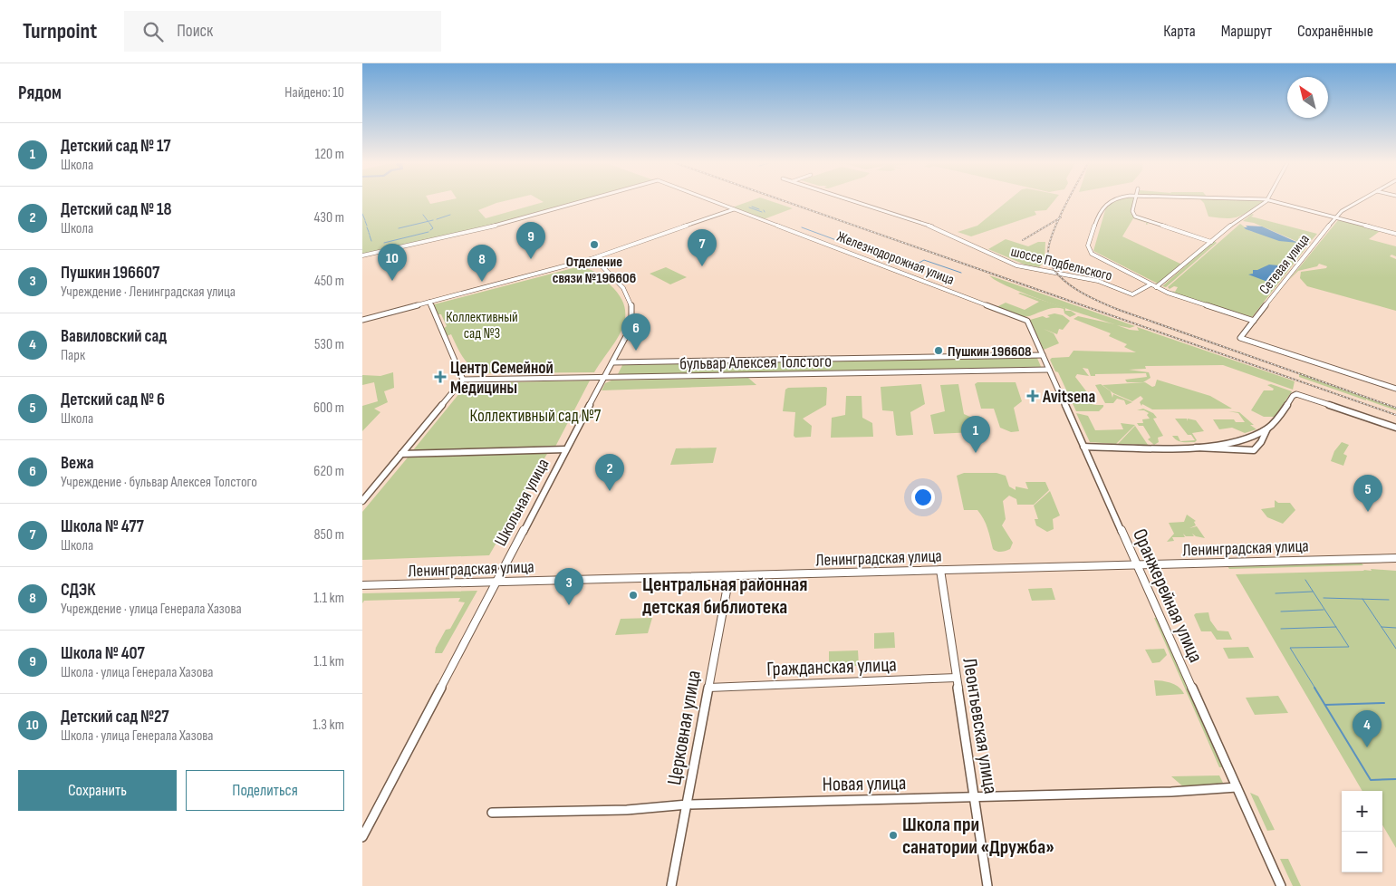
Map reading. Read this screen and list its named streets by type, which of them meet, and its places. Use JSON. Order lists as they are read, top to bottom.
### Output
{
  "streets": {
    "street": [
      "Железнодорожная улица",
      "шоссе Подбельского",
      "Сетевая улица",
      "бульвар Алексея Толстого",
      "Школьная улица",
      "Ленинградская улица",
      "Оранжерейная улица",
      "Гражданская улица",
      "Леонтьевская улица",
      "Церковная улица",
      "Новая улица"
    ]
  },
  "crossings": [
    ["Железнодорожная улица", "Оранжерейная улица"],
    ["бульвар Алексея Толстого", "Школьная улица"],
    ["бульвар Алексея Толстого", "Оранжерейная улица"],
    ["Школьная улица", "Ленинградская улица"],
    ["Ленинградская улица", "Оранжерейная улица"],
    ["Ленинградская улица", "Леонтьевская улица"],
    ["Ленинградская улица", "Церковная улица"],
    ["Оранжерейная улица", "Новая улица"],
    ["Гражданская улица", "Леонтьевская улица"],
    ["Гражданская улица", "Церковная улица"],
    ["Леонтьевская улица", "Новая улица"],
    ["Церковная улица", "Новая улица"]
  ],
  "parks": ["Коллективный сад №3", "Коллективный сад №7"],
  "places": {
    "other": [
      "Отделение связи №196606",
      "Пушкин 196608",
      "Центральная районная детская библиотека",
      "Школа при санатории «Дружба»"
    ],
    "health": ["Центр Семейной Медицины", "Avitsena"]
  },
  "north": "top left",
  "page": {
    "header": "Turnpoint",
    "search": "Поиск",
    "nav": ["Карта", "Маршрут", "Сохранённые"],
    "heading": ["Рядом", "Найдено: 10"],
    "list": [
      {
        "mark": "1",
        "name": "Детский сад № 17",
        "note": "Школа",
        "value": "120 m"
      },
      {
        "mark": "2",
        "name": "Детский сад № 18",
        "note": "Школа",
        "value": "430 m"
      },
      {
        "mark": "3",
        "name": "Пушкин 196607",
        "note": "Учреждение · Ленинградская улица",
        "value": "450 m"
      },
      {
        "mark": "4",
        "name": "Вавиловский сад",
        "note": "Парк",
        "value": "530 m"
      },
      {
        "mark": "5",
        "name": "Детский сад № 6",
        "note": "Школа",
        "value": "600 m"
      },
      {
        "mark": "6",
        "name": "Вежа",
        "note": "Учреждение · бульвар Алексея Толстого",
        "value": "620 m"
      },
      {
        "mark": "7",
        "name": "Школа № 477",
        "note": "Школа",
        "value": "850 m"
      },
      {
        "mark": "8",
        "name": "СДЭК",
        "note": "Учреждение · улица Генерала Хазова",
        "value": "1.1 km"
      },
      {
        "mark": "9",
        "name": "Школа № 407",
        "note": "Школа · улица Генерала Хазова",
        "value": "1.1 km"
      },
      {
        "mark": "10",
        "name": "Детский сад №27",
        "note": "Школа · улица Генерала Хазова",
        "value": "1.3 km"
      }
    ],
    "pins": [
      "9",
      "7",
      "10",
      "8",
      "6",
      "1",
      "2",
      "5",
      "3",
      "4"
    ],
    "buttons": ["Сохранить", "Поделиться"],
    "map_buttons": ["+", "−"]
  }
}
